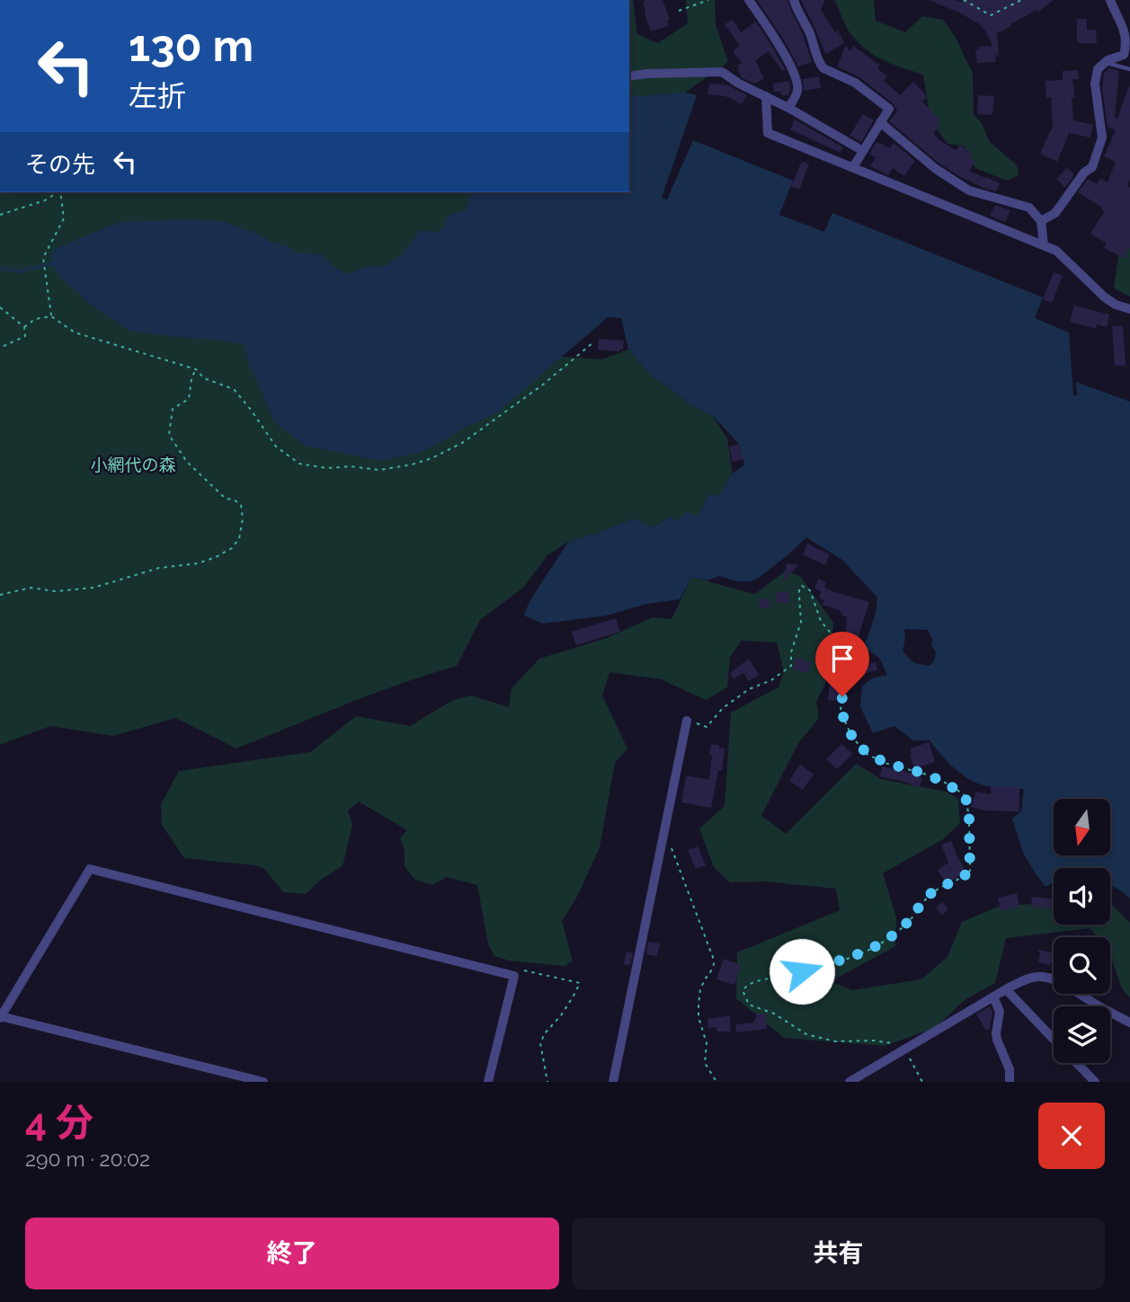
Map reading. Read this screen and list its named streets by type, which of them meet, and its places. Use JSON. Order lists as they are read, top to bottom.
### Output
{
  "parks": ["小網代の森"],
  "north": "bottom",
  "page": {
    "turn": ["130 m", "左折"],
    "then": "その先",
    "heading": ["4 分", "290 m · 20:02"],
    "buttons": ["終了", "共有"]
  }
}
